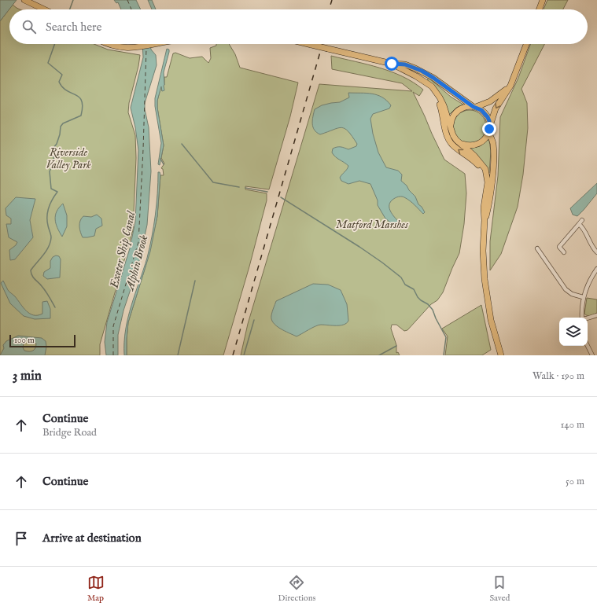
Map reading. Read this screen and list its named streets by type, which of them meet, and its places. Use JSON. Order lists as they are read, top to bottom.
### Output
{
  "water": ["Exeter Ship Canal", "Alphin Brook"],
  "parks": ["Riverside Valley Park", "Matford Marshes"],
  "scale_bar": "100 m",
  "page": {
    "search": "Search here",
    "scale": "100 m",
    "heading": ["3 min", "Walk · 190 m"],
    "list": [
      ["Continue", "Bridge Road", "140 m"],
      ["Continue", "50 m"],
      "Arrive at destination"
    ],
    "nav": ["Map", "Directions", "Saved"]
  }
}
